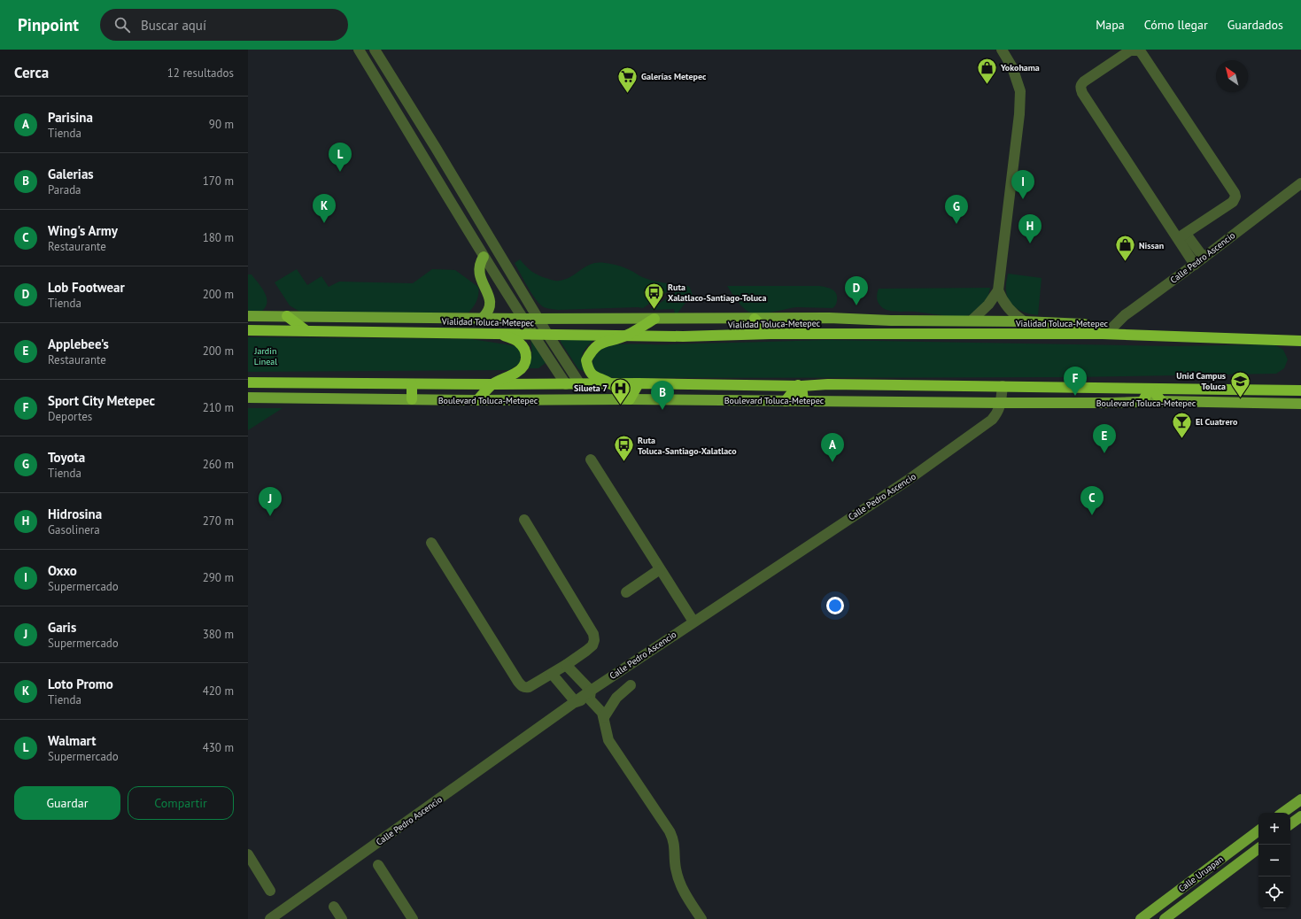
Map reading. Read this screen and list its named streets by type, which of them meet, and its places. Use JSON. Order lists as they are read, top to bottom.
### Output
{
  "streets": {
    "highway": ["Vialidad Toluca-Metepec"],
    "main road": ["Boulevard Toluca-Metepec", "Calle Uruapan"],
    "street": ["Calle Pedro Ascencio"]
  },
  "crossings": [
    ["Calle Pedro Ascencio", "Vialidad Toluca-Metepec"],
    ["Calle Pedro Ascencio", "Boulevard Toluca-Metepec"]
  ],
  "parks": ["Jardin Lineal"],
  "places": {
    "shop": ["Yokohama", "Nissan"],
    "supermarket": ["Galerías Metepec"],
    "bus stop": ["Ruta Xalatlaco-Santiago-Toluca", "Ruta Toluca-Santiago-Xalatlaco"],
    "school or university": ["Unid Campus Toluca"],
    "hospital": ["Silueta 7"],
    "bar": ["El Cuatrero"]
  },
  "north": "top left",
  "page": {
    "header": "Pinpoint",
    "search": "Buscar aquí",
    "nav": ["Mapa", "Cómo llegar", "Guardados"],
    "heading": ["Cerca", "12 resultados"],
    "list": [
      {
        "mark": "A",
        "name": "Parisina",
        "note": "Tienda",
        "value": "90 m"
      },
      {
        "mark": "B",
        "name": "Galerias",
        "note": "Parada",
        "value": "170 m"
      },
      {
        "mark": "C",
        "name": "Wing's Army",
        "note": "Restaurante",
        "value": "180 m"
      },
      {
        "mark": "D",
        "name": "Lob Footwear",
        "note": "Tienda",
        "value": "200 m"
      },
      {
        "mark": "E",
        "name": "Applebee's",
        "note": "Restaurante",
        "value": "200 m"
      },
      {
        "mark": "F",
        "name": "Sport City Metepec",
        "note": "Deportes",
        "value": "210 m"
      },
      {
        "mark": "G",
        "name": "Toyota",
        "note": "Tienda",
        "value": "260 m"
      },
      {
        "mark": "H",
        "name": "Hidrosina",
        "note": "Gasolinera",
        "value": "270 m"
      },
      {
        "mark": "I",
        "name": "Oxxo",
        "note": "Supermercado",
        "value": "290 m"
      },
      {
        "mark": "J",
        "name": "Garis",
        "note": "Supermercado",
        "value": "380 m"
      },
      {
        "mark": "K",
        "name": "Loto Promo",
        "note": "Tienda",
        "value": "420 m"
      },
      {
        "mark": "L",
        "name": "Walmart",
        "note": "Supermercado",
        "value": "430 m"
      }
    ],
    "pins": [
      "L",
      "I",
      "K",
      "G",
      "H",
      "D",
      "F",
      "B",
      "E",
      "A",
      "C",
      "J"
    ],
    "buttons": ["Guardar", "Compartir"],
    "map_buttons": ["+", "−"]
  }
}
